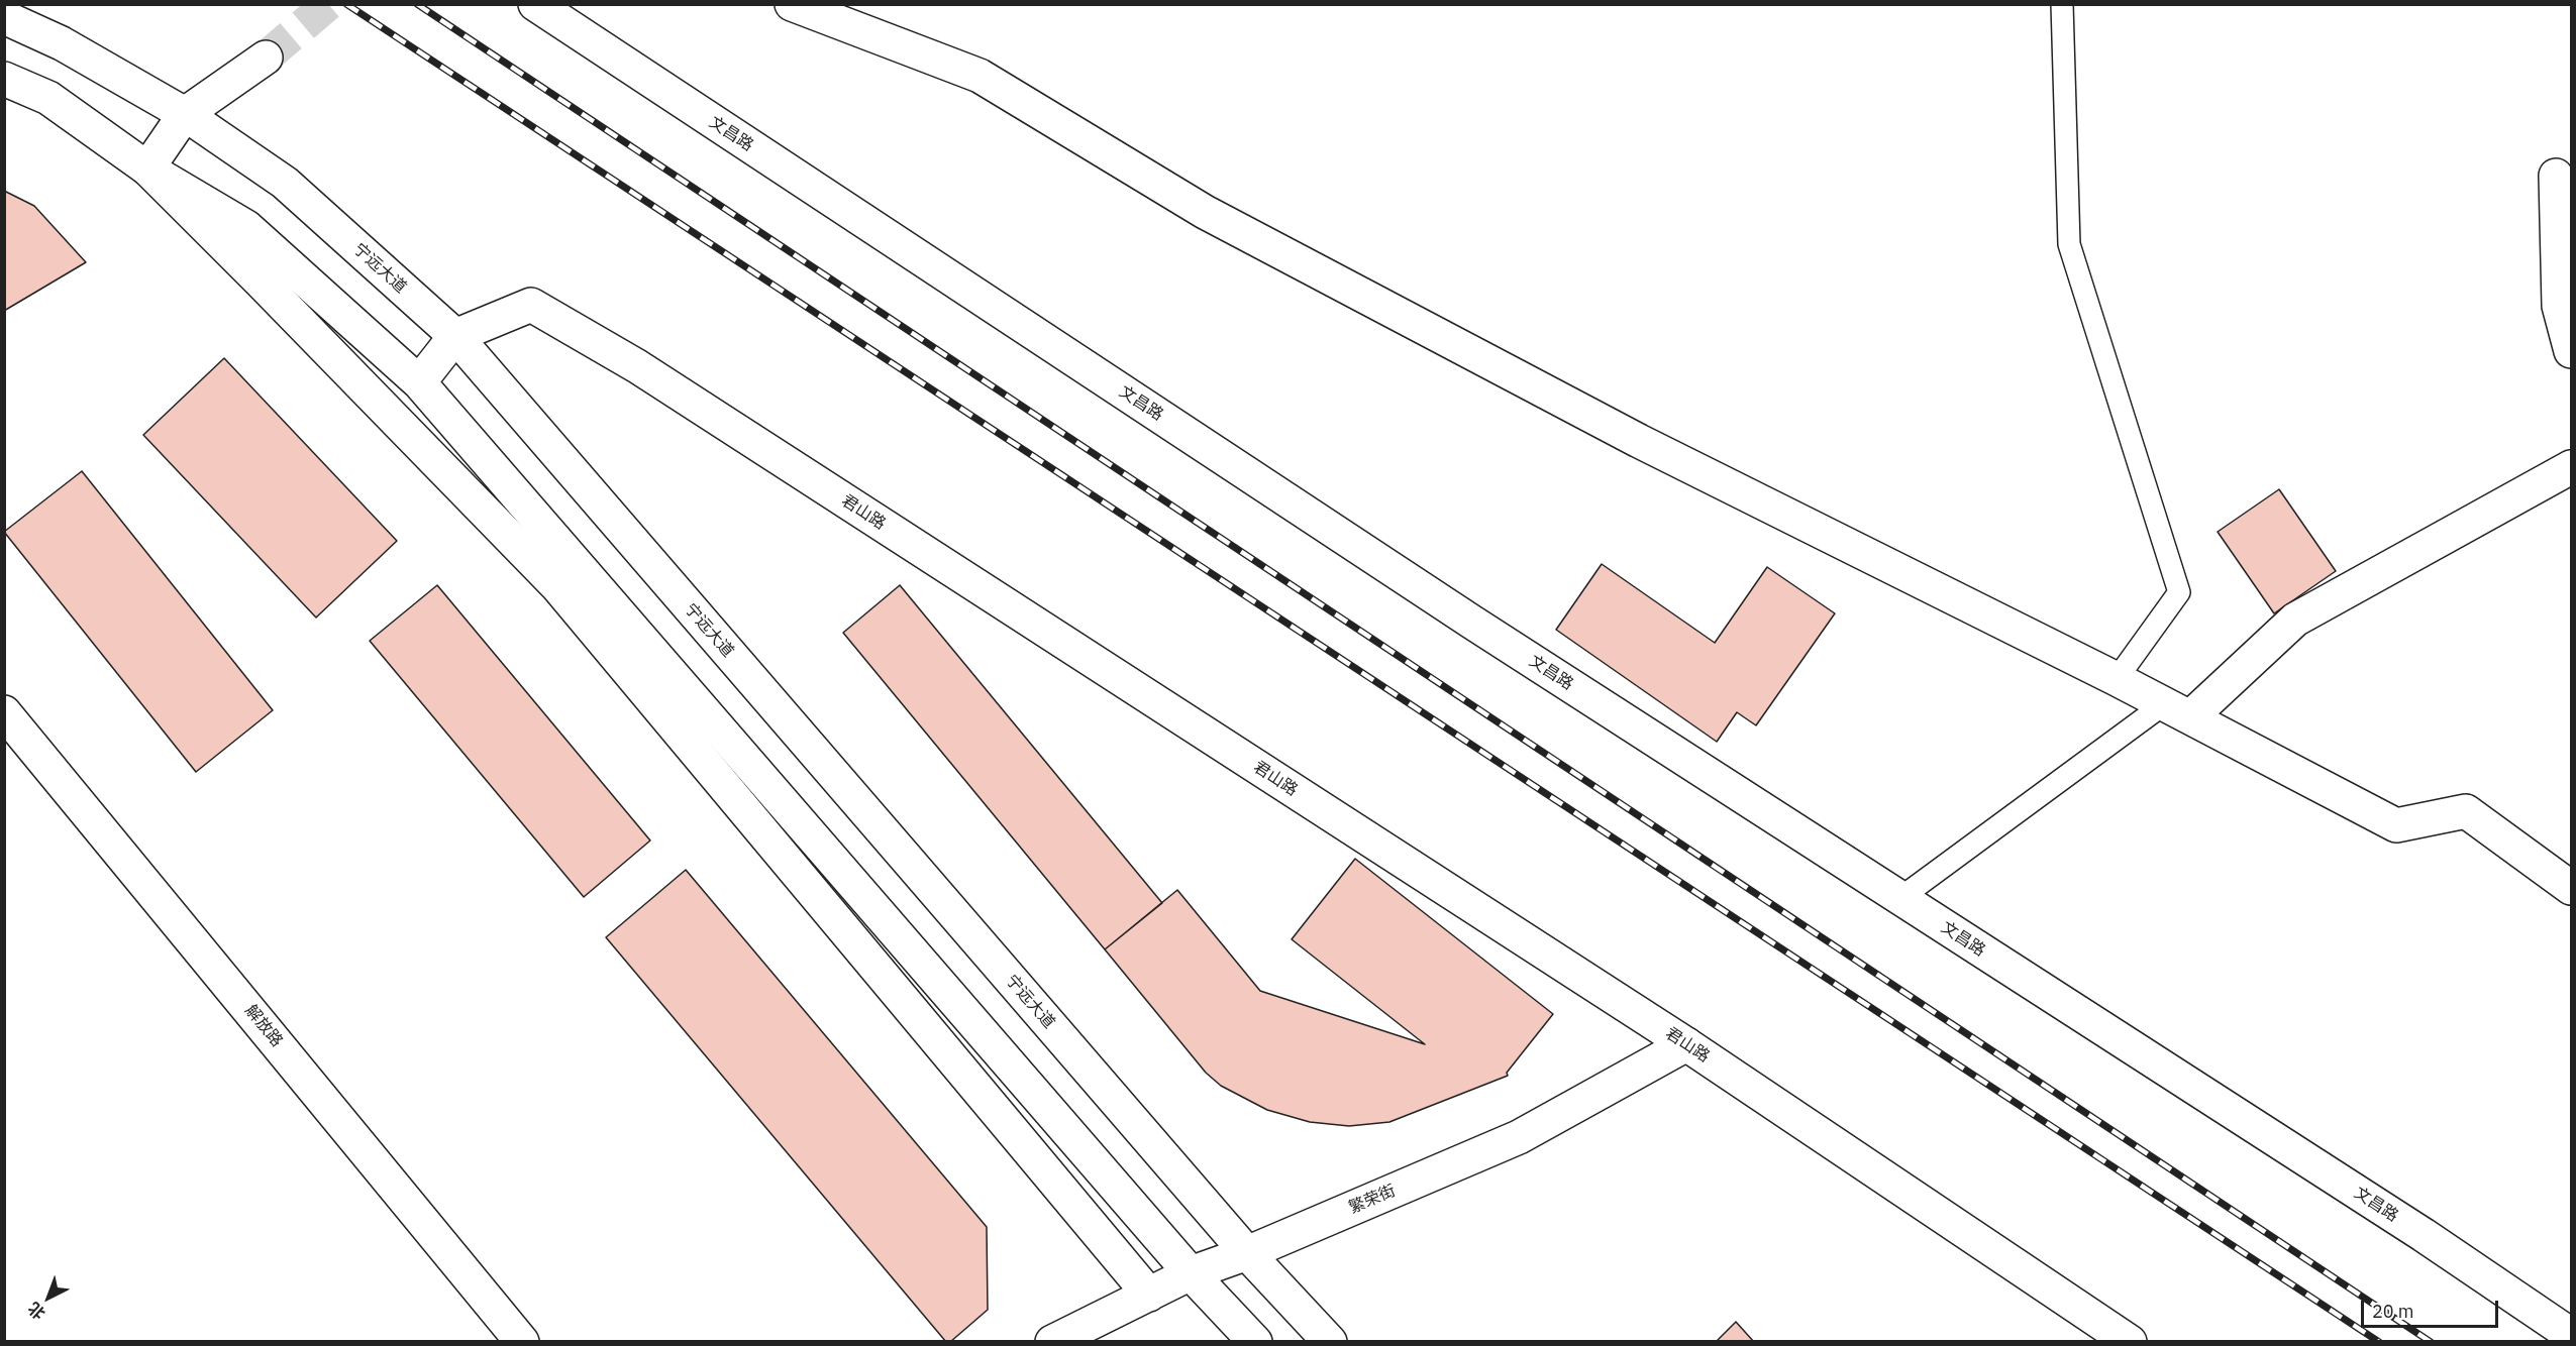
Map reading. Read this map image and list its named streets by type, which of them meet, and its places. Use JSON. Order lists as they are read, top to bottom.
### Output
{
  "streets": {
    "street": [
      "文昌路",
      "宁远大道",
      "君山路",
      "解放路",
      "繁荣街"
    ]
  },
  "crossings": [
    ["宁远大道", "君山路"],
    ["宁远大道", "繁荣街"],
    ["君山路", "繁荣街"]
  ],
  "scale_bar": "20 m",
  "north": "bottom left"
}
